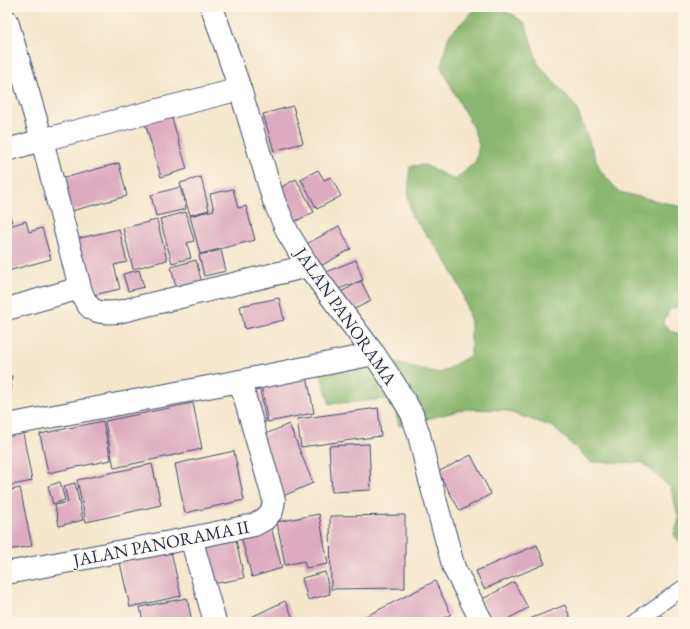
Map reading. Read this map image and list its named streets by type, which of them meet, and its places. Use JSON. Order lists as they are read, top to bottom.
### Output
{
  "streets": {
    "street": ["JALAN PANORAMA", "JALAN PANORAMA II"]
  }
}
